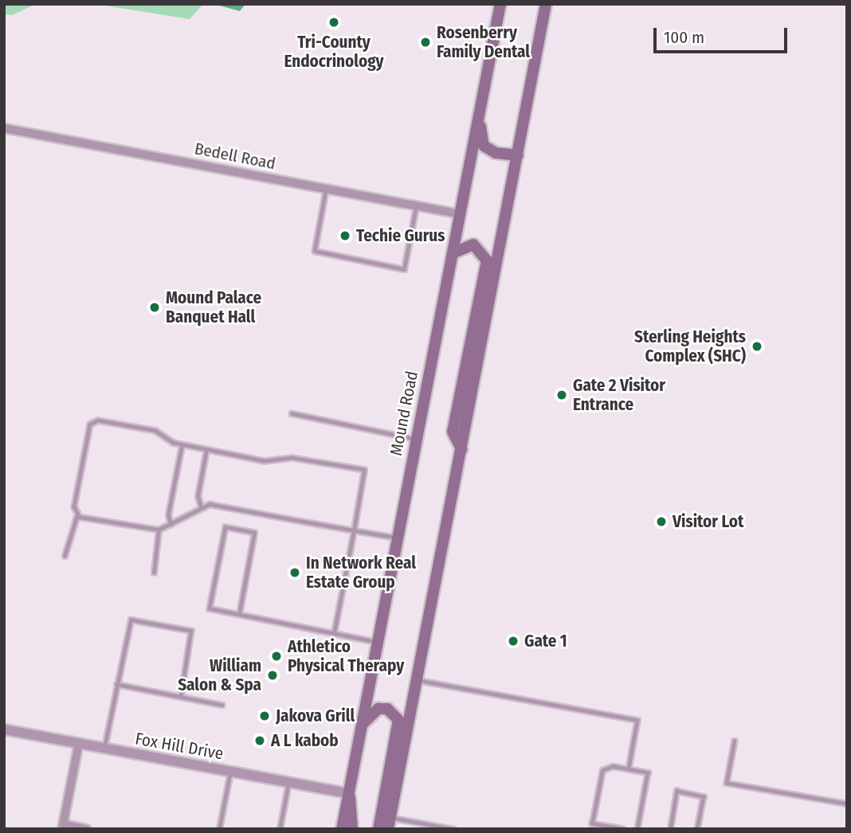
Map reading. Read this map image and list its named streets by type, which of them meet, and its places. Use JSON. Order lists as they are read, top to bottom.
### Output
{
  "streets": {
    "main road": ["Mound Road"],
    "street": ["Bedell Road", "Fox Hill Drive"]
  },
  "crossings": [
    ["Bedell Road", "Mound Road"],
    ["Mound Road", "Fox Hill Drive"]
  ],
  "places": [
    "Tri-County Endocrinology",
    "Rosenberry Family Dental",
    "Techie Gurus",
    "Mound Palace Banquet Hall",
    "Sterling Heights Complex (SHC)",
    "Gate 2 Visitor Entrance",
    "Visitor Lot",
    "In Network Real Estate Group",
    "Gate 1",
    "Athletico Physical Therapy",
    "William Salon & Spa",
    "Jakova Grill",
    "A L kabob"
  ],
  "scale_bar": "100 m"
}
